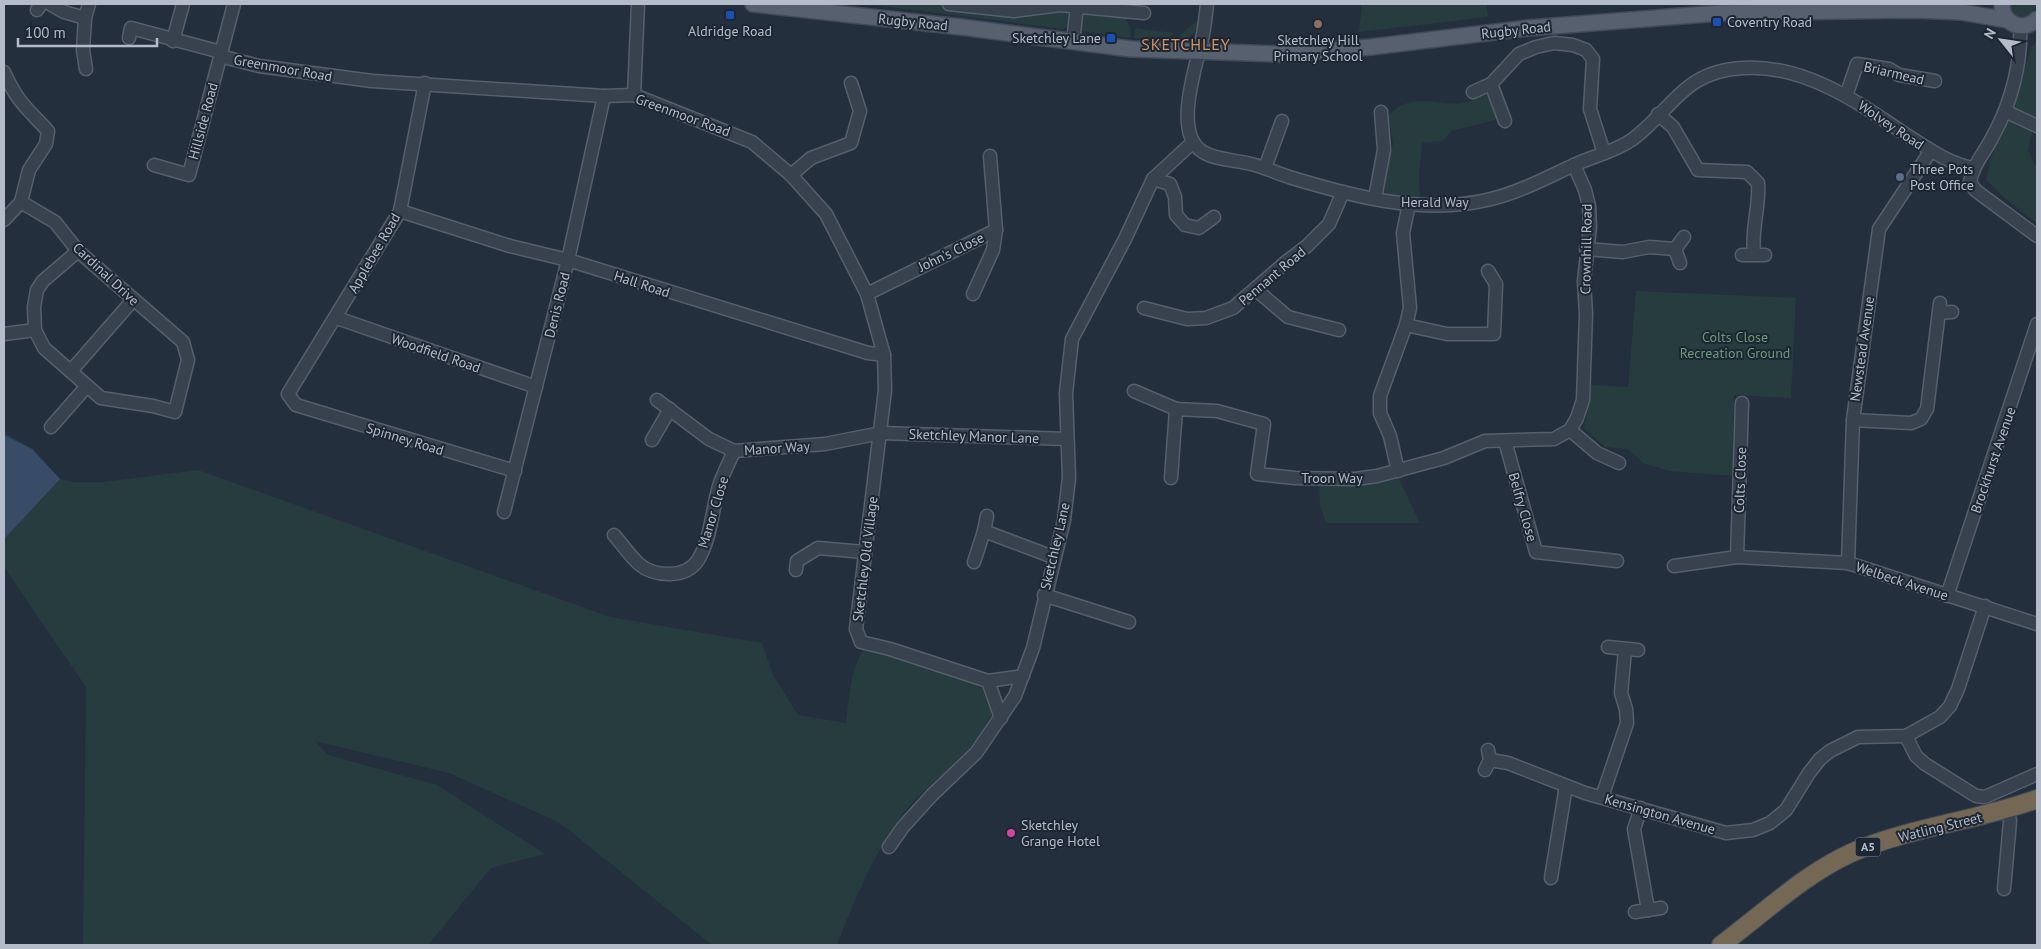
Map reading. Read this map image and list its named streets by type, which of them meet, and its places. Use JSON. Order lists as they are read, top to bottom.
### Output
{
  "streets": {
    "highway": ["Watling Street", "A5"],
    "main road": ["Rugby Road"],
    "street": [
      "Greenmoor Road",
      "Briarmead",
      "Hillside Road",
      "Wolvey Road",
      "Herald Way",
      "Crownhill Road",
      "John's Close",
      "Applebee Road",
      "Cardinal Drive",
      "Pennant Road",
      "Hall Road",
      "Denis Road",
      "Newstead Avenue",
      "Woodfield Road",
      "Sketchley Manor Lane",
      "Spinney Road",
      "Manor Way",
      "Brockhurst Avenue",
      "Troon Way",
      "Colts Close",
      "Belfry Close",
      "Manor Close",
      "Sketchley Lane",
      "Sketchley Old Village",
      "Welbeck Avenue",
      "Kensington Avenue"
    ]
  },
  "crossings": [
    ["Greenmoor Road", "Hillside Road"],
    ["Greenmoor Road", "John's Close"],
    ["Greenmoor Road", "Applebee Road"],
    ["Greenmoor Road", "Hall Road"],
    ["Greenmoor Road", "Denis Road"],
    ["Greenmoor Road", "Sketchley Manor Lane"],
    ["Greenmoor Road", "Manor Way"],
    ["Greenmoor Road", "Sketchley Old Village"],
    ["Briarmead", "Wolvey Road"],
    ["Wolvey Road", "Herald Way"],
    ["Wolvey Road", "Newstead Avenue"],
    ["Herald Way", "Crownhill Road"],
    ["Herald Way", "Pennant Road"],
    ["Herald Way", "Sketchley Lane"],
    ["Crownhill Road", "Troon Way"],
    ["Applebee Road", "Hall Road"],
    ["Applebee Road", "Woodfield Road"],
    ["Applebee Road", "Spinney Road"],
    ["Hall Road", "Denis Road"],
    ["Denis Road", "Woodfield Road"],
    ["Denis Road", "Spinney Road"],
    ["Newstead Avenue", "Welbeck Avenue"],
    ["Sketchley Manor Lane", "Manor Way"],
    ["Sketchley Manor Lane", "Sketchley Lane"],
    ["Sketchley Manor Lane", "Sketchley Old Village"],
    ["Manor Way", "Manor Close"],
    ["Manor Way", "Sketchley Old Village"],
    ["Brockhurst Avenue", "Welbeck Avenue"],
    ["Troon Way", "Belfry Close"],
    ["Colts Close", "Welbeck Avenue"],
    ["Sketchley Lane", "Sketchley Old Village"],
    ["Welbeck Avenue", "Kensington Avenue"]
  ],
  "districts": ["SKETCHLEY"],
  "parks": ["Colts Close Recreation Ground"],
  "places": {
    "transit": ["Aldridge Road", "Coventry Road", "Sketchley Lane"],
    "other": ["Sketchley Hill Primary School", "Three Pots Post Office", "Sketchley Grange Hotel"]
  },
  "scale_bar": "100 m",
  "north": "top left"
}
